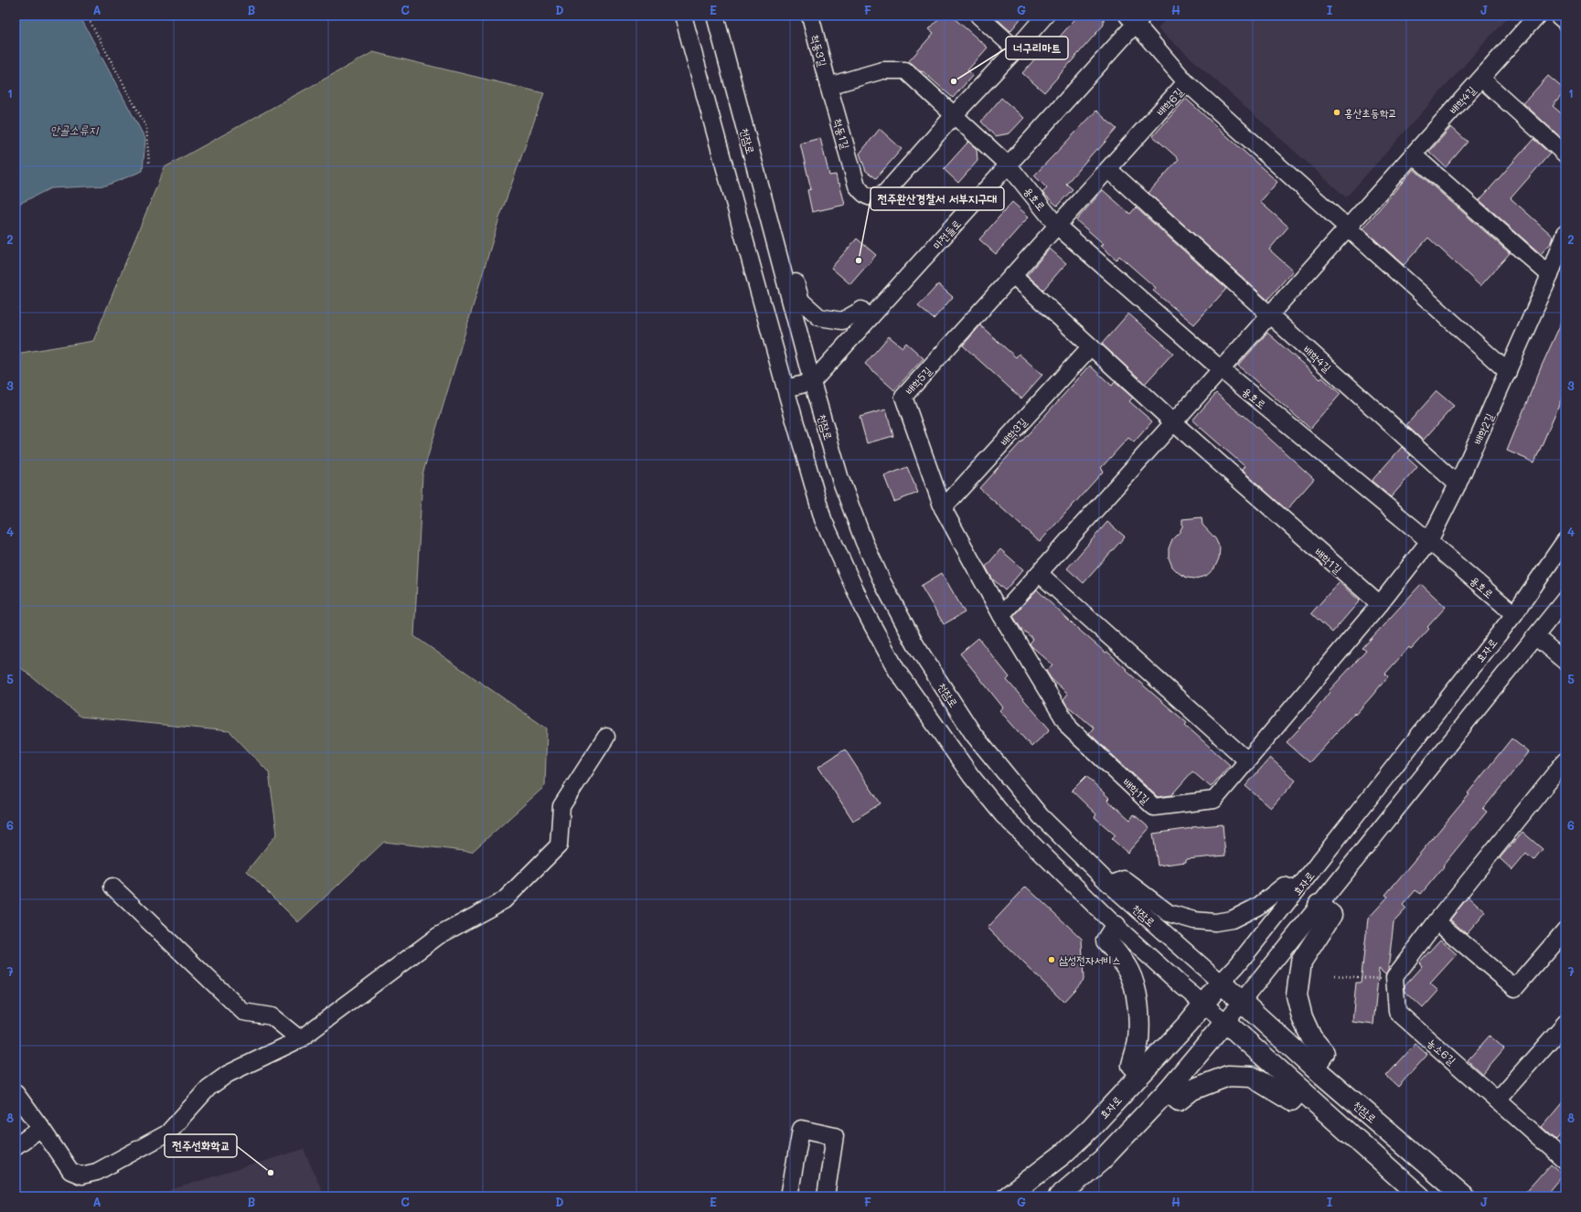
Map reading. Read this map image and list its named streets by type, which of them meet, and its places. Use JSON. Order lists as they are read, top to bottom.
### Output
{
  "streets": {
    "main road": ["천잠로", "효자로"],
    "street": [
      "척동3길",
      "배학4길",
      "배학6길",
      "척동1길",
      "용호로",
      "마전들로",
      "배학5길",
      "배학2길",
      "배학3길",
      "배학1길",
      "농소6길"
    ]
  },
  "crossings": [
    ["척동3길", "척동1길"],
    ["배학4길", "배학6길"],
    ["배학4길", "용호로"],
    ["배학4길", "배학2길"],
    ["배학6길", "용호로"],
    ["배학6길", "배학5길"],
    ["척동1길", "용호로"],
    ["천잠로", "마전들로"],
    ["천잠로", "효자로"],
    ["용호로", "마전들로"],
    ["용호로", "배학5길"],
    ["용호로", "배학2길"],
    ["용호로", "배학1길"],
    ["용호로", "효자로"],
    ["배학5길", "배학3길"],
    ["배학2길", "배학1길"]
  ],
  "water": ["안골소류지"],
  "places": [
    "너구리마트",
    "홍산초등학교",
    "전주완산경찰서 서부지구대",
    "삼성전자서비스",
    "전주선화학교"
  ],
  "grid": {
    "columns": [
      "A",
      "B",
      "C",
      "D",
      "E",
      "F",
      "G",
      "H",
      "I",
      "J"
    ],
    "rows": [
      "1",
      "2",
      "3",
      "4",
      "5",
      "6",
      "7",
      "8"
    ]
  }
}
